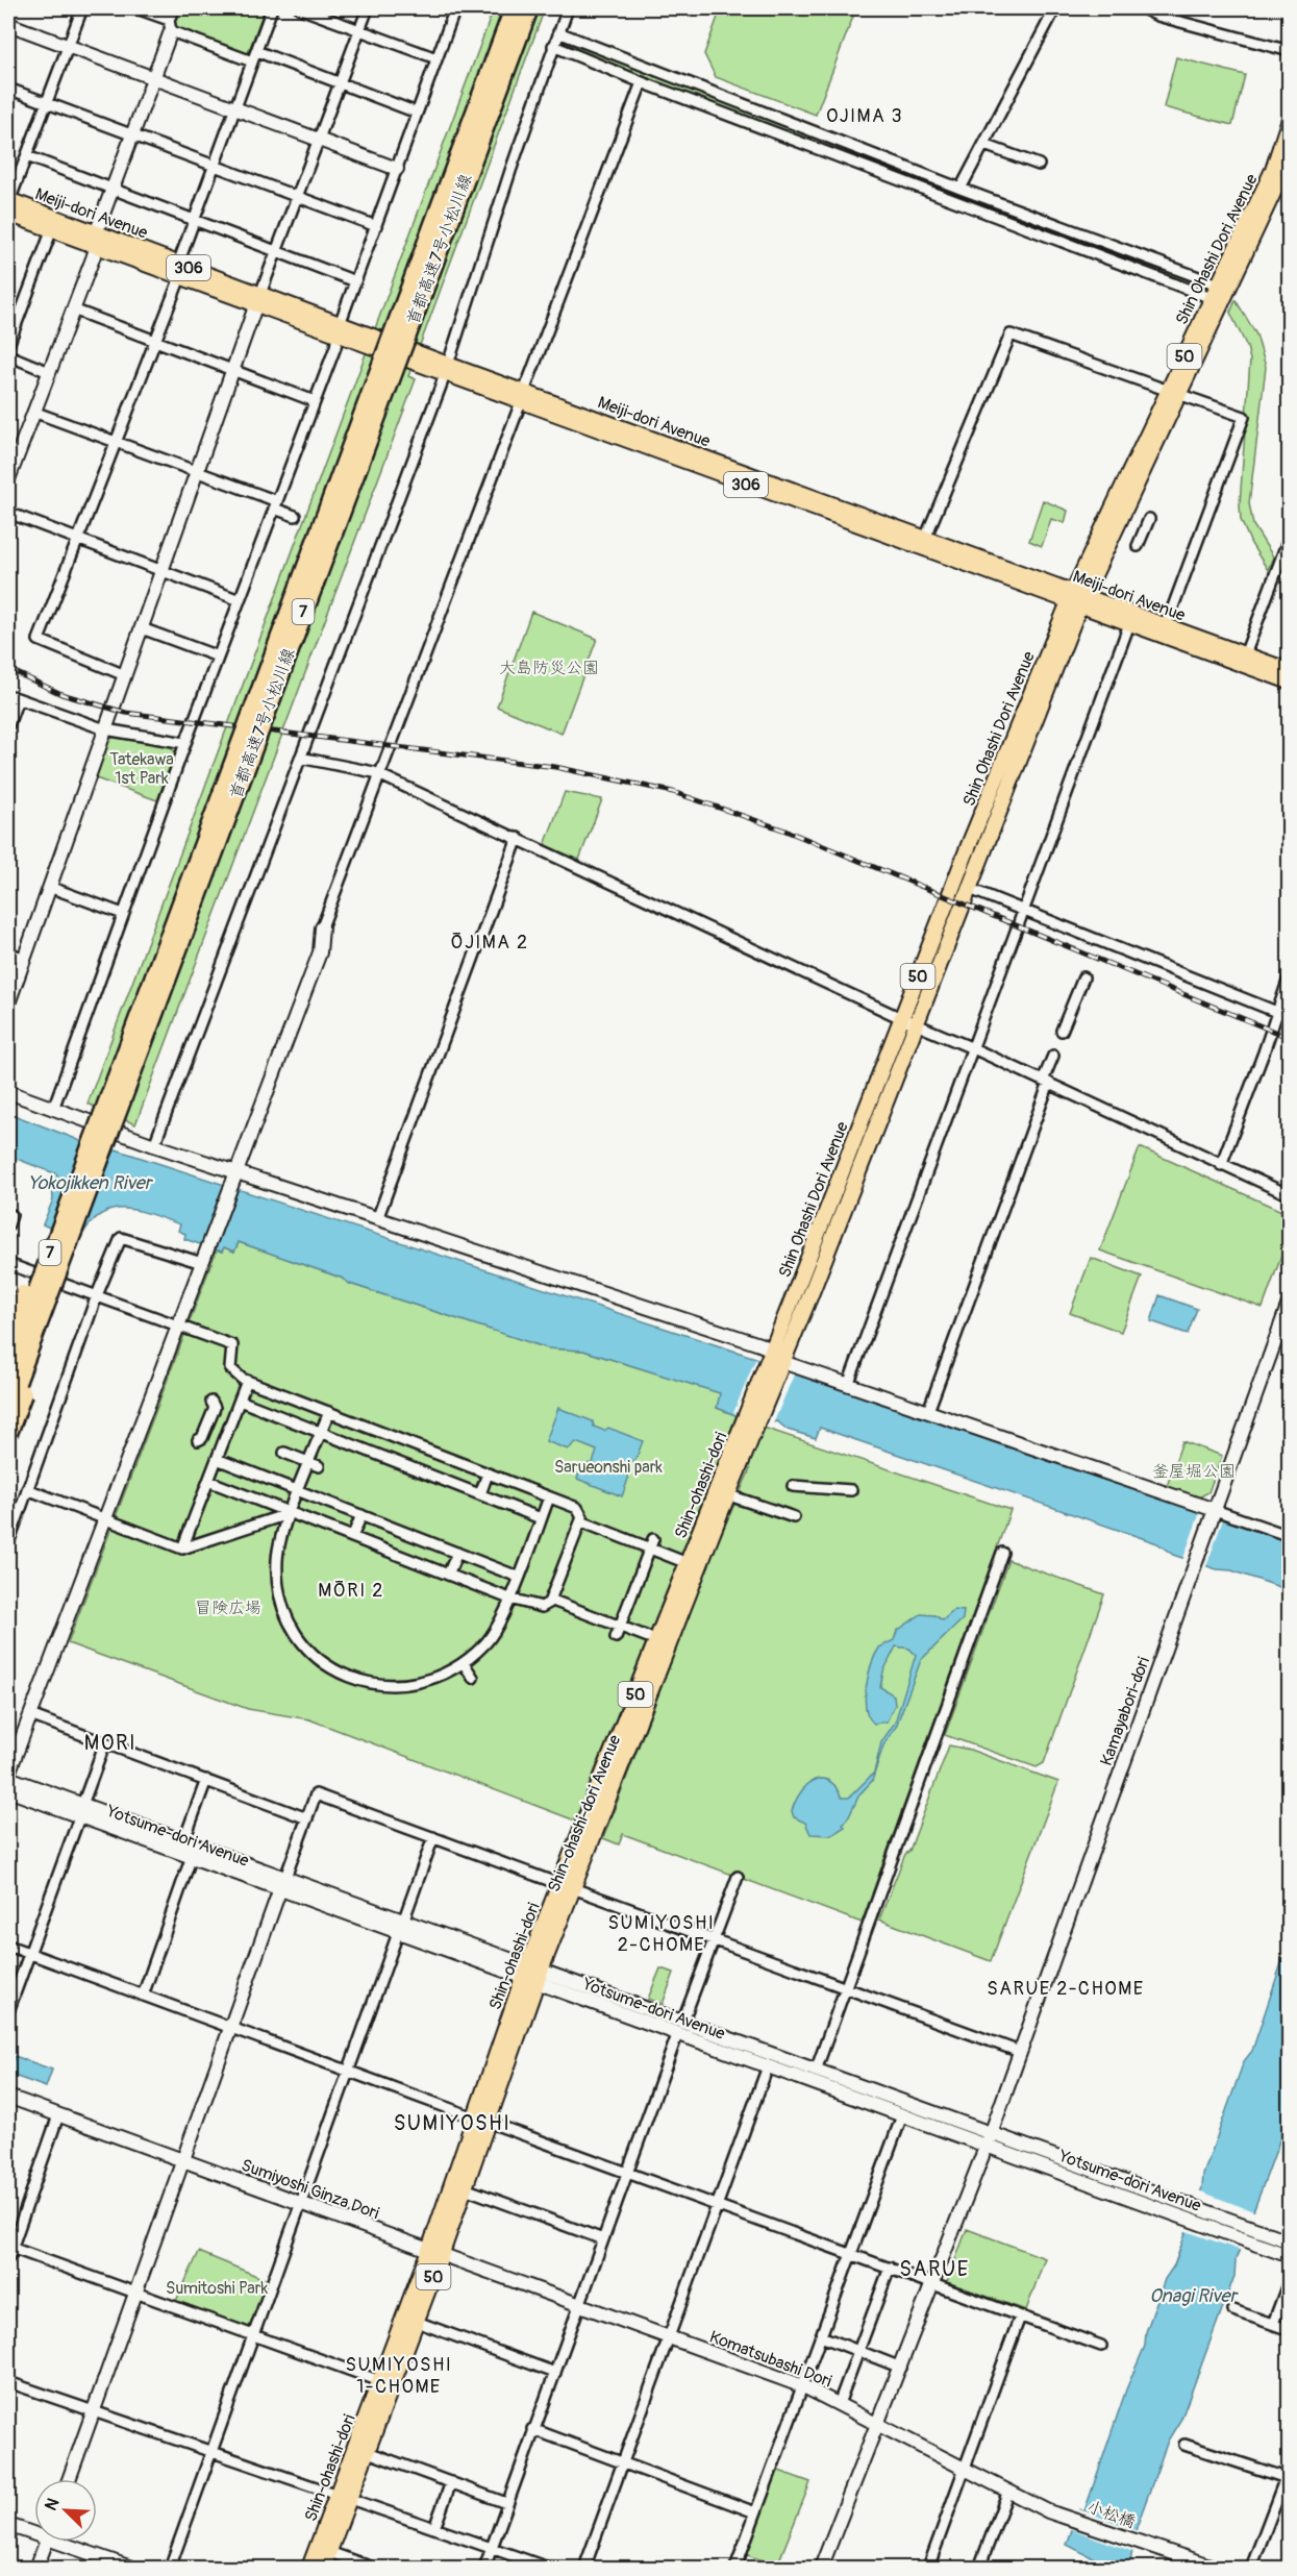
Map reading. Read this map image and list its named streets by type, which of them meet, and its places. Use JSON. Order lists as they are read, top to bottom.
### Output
{
  "streets": {
    "highway": ["首都高速7号小松川線", "7"],
    "main road": [
      "Meiji-dori Avenue",
      "Shin Ohashi Dori Avenue",
      "306",
      "50",
      "Shin-ohashi-dori",
      "Shin-ohashi-dori Avenue"
    ],
    "street": [
      "Kamayabori-dori",
      "Yotsume-dori Avenue",
      "Sumiyoshi Ginza Dori",
      "Komatsubashi Dori",
      "小松橋"
    ]
  },
  "crossings": [
    ["Meiji-dori Avenue", "Shin Ohashi Dori Avenue"],
    ["Shin Ohashi Dori Avenue", "Shin-ohashi-dori Avenue"],
    ["Shin-ohashi-dori", "Shin-ohashi-dori Avenue"],
    ["Shin-ohashi-dori", "Yotsume-dori Avenue"],
    ["Shin-ohashi-dori", "Sumiyoshi Ginza Dori"],
    ["Shin-ohashi-dori", "Komatsubashi Dori"],
    ["Kamayabori-dori", "Yotsume-dori Avenue"],
    ["Kamayabori-dori", "Komatsubashi Dori"],
    ["Shin-ohashi-dori Avenue", "Yotsume-dori Avenue"],
    ["Shin-ohashi-dori Avenue", "Sumiyoshi Ginza Dori"],
    ["Shin-ohashi-dori Avenue", "Komatsubashi Dori"],
    ["Sumiyoshi Ginza Dori", "Komatsubashi Dori"],
    ["Komatsubashi Dori", "小松橋"]
  ],
  "districts": [
    "OJIMA 3",
    "ŌJIMA 2",
    "MŌRI 2",
    "MORI",
    "SUMIYOSHI 2-CHOME",
    "SARUE 2-CHOME",
    "SUMIYOSHI",
    "SARUE",
    "SUMIYOSHI 1-CHOME"
  ],
  "water": ["Yokojikken River", "Onagi River"],
  "parks": [
    "大島防災公園",
    "Tatekawa 1st Park",
    "Sarueonshi park",
    "釜屋堀公園",
    "冒険広場",
    "Sumitoshi Park"
  ],
  "north": "top left"
}
